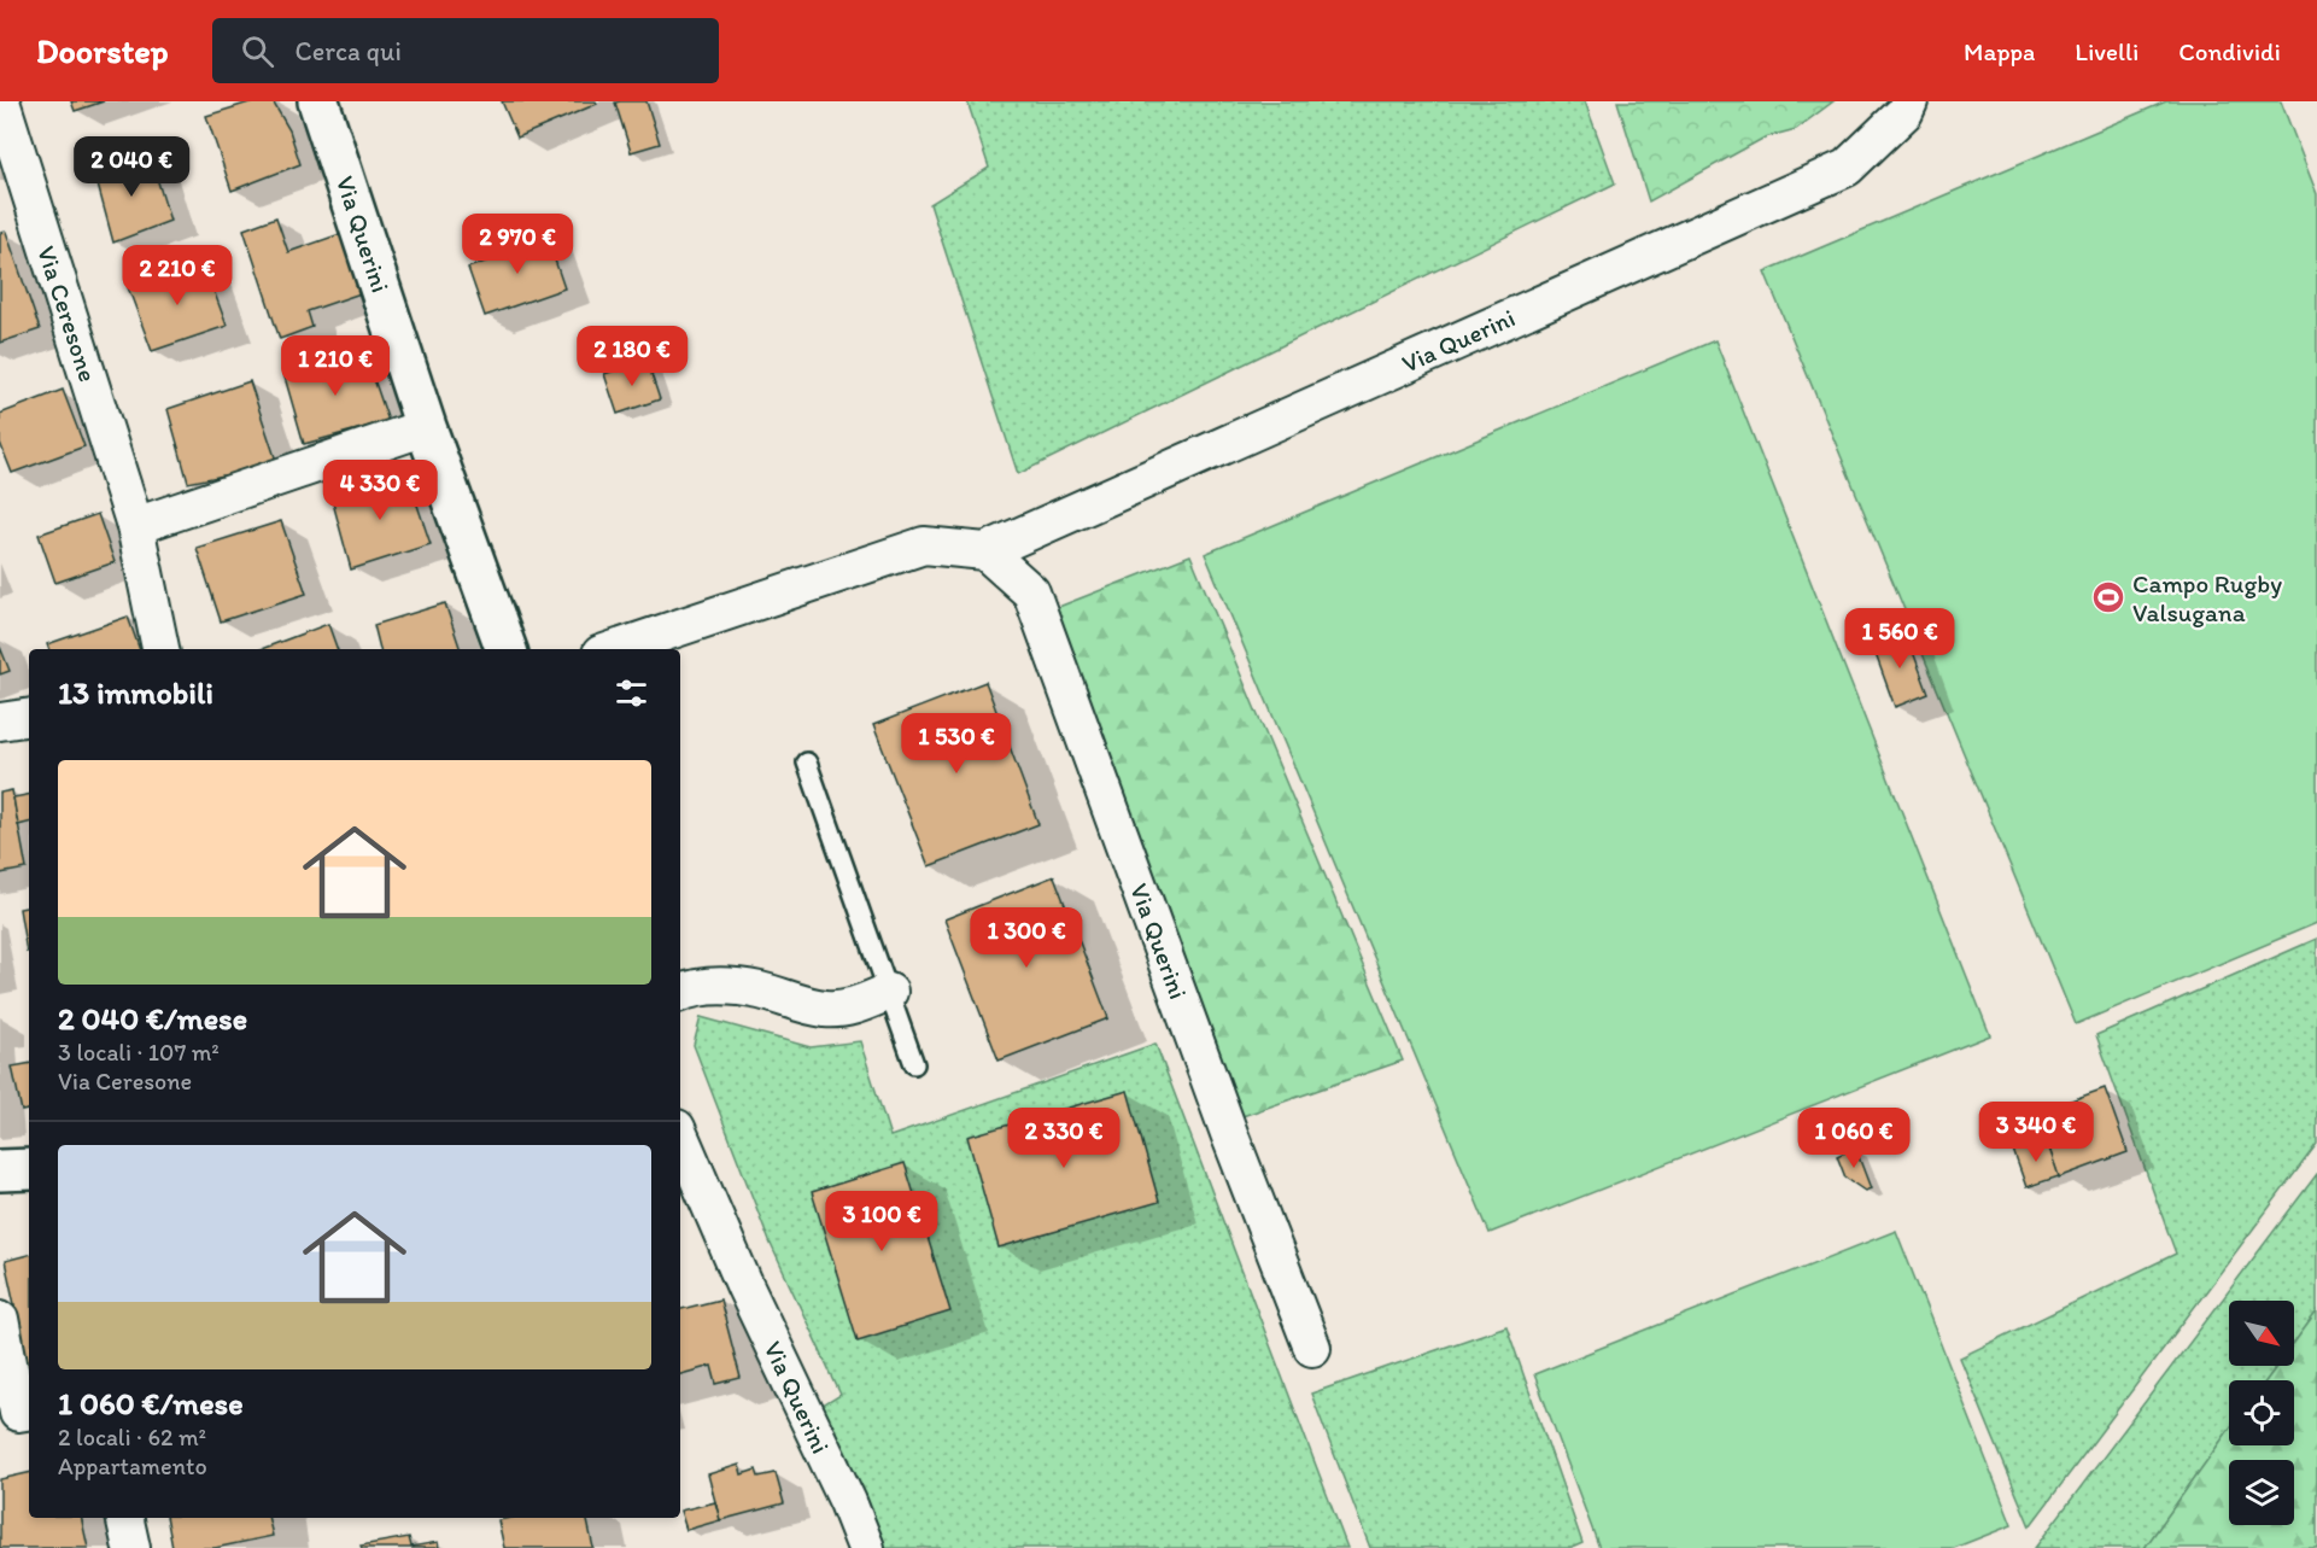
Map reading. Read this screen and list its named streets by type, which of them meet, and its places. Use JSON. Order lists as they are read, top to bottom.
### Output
{
  "streets": {
    "street": ["Via Querini", "Via Ceresone"]
  },
  "places": {
    "sports": ["Campo Rugby Valsugana"]
  },
  "north": "bottom right",
  "page": {
    "header": "Doorstep",
    "search": "Cerca qui",
    "nav": ["Mappa", "Livelli", "Condividi"],
    "price": [
      "2 040 €",
      "2 970 €",
      "2 210 €",
      "2 180 €",
      "1 210 €",
      "4 330 €",
      "1 560 €",
      "1 530 €",
      "1 300 €",
      "3 340 €",
      "2 330 €",
      "1 060 €",
      "3 100 €"
    ],
    "heading": "13 immobili",
    "list": [
      {
        "name": "2 040 €/mese",
        "note": "3 locali · 107 m² · Via Ceresone"
      },
      {
        "name": "1 060 €/mese",
        "note": "2 locali · 62 m² · Appartamento"
      }
    ]
  }
}
